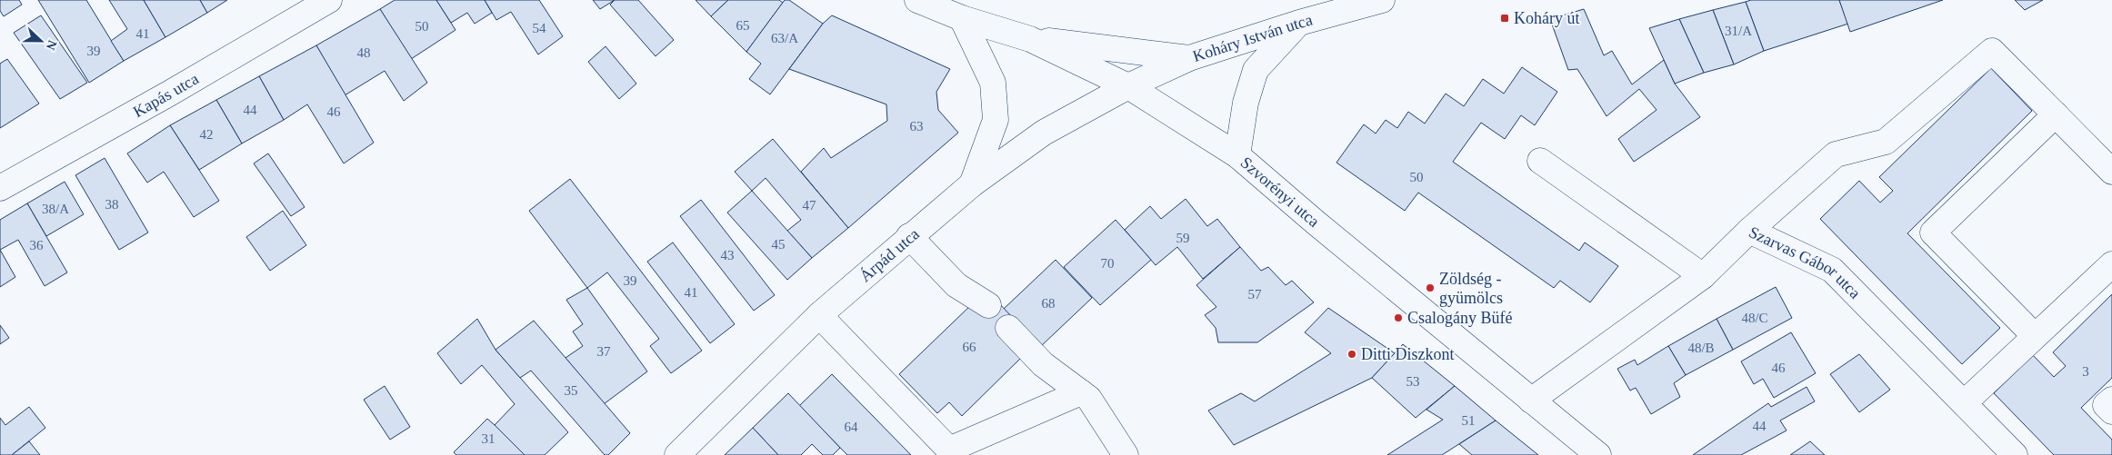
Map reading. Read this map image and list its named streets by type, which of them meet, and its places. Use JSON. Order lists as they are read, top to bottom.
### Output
{
  "streets": {
    "street": [
      "Koháry István utca",
      "Kapás utca",
      "Szvorényi utca",
      "Árpád utca",
      "Szarvas Gábor utca"
    ]
  },
  "crossings": [
    ["Koháry István utca", "Szvorényi utca"],
    ["Koháry István utca", "Árpád utca"],
    ["Szvorényi utca", "Árpád utca"],
    ["Szvorényi utca", "Szarvas Gábor utca"]
  ],
  "places": {
    "transit": ["Koháry út"],
    "other": ["Zöldség - gyümölcs", "Csalogány Büfé", "Ditti Diszkont"]
  },
  "house_numbers": [
    "65",
    "50",
    "54",
    "31/A",
    "41",
    "63/A",
    "39",
    "48",
    "44",
    "46",
    "63",
    "42",
    "50",
    "38",
    "47",
    "38/A",
    "59",
    "45",
    "36",
    "43",
    "70",
    "39",
    "41",
    "57",
    "68",
    "48/C",
    "66",
    "48/B",
    "37",
    "46",
    "3",
    "53",
    "35",
    "51",
    "44",
    "64",
    "31"
  ],
  "north": "right"
}
